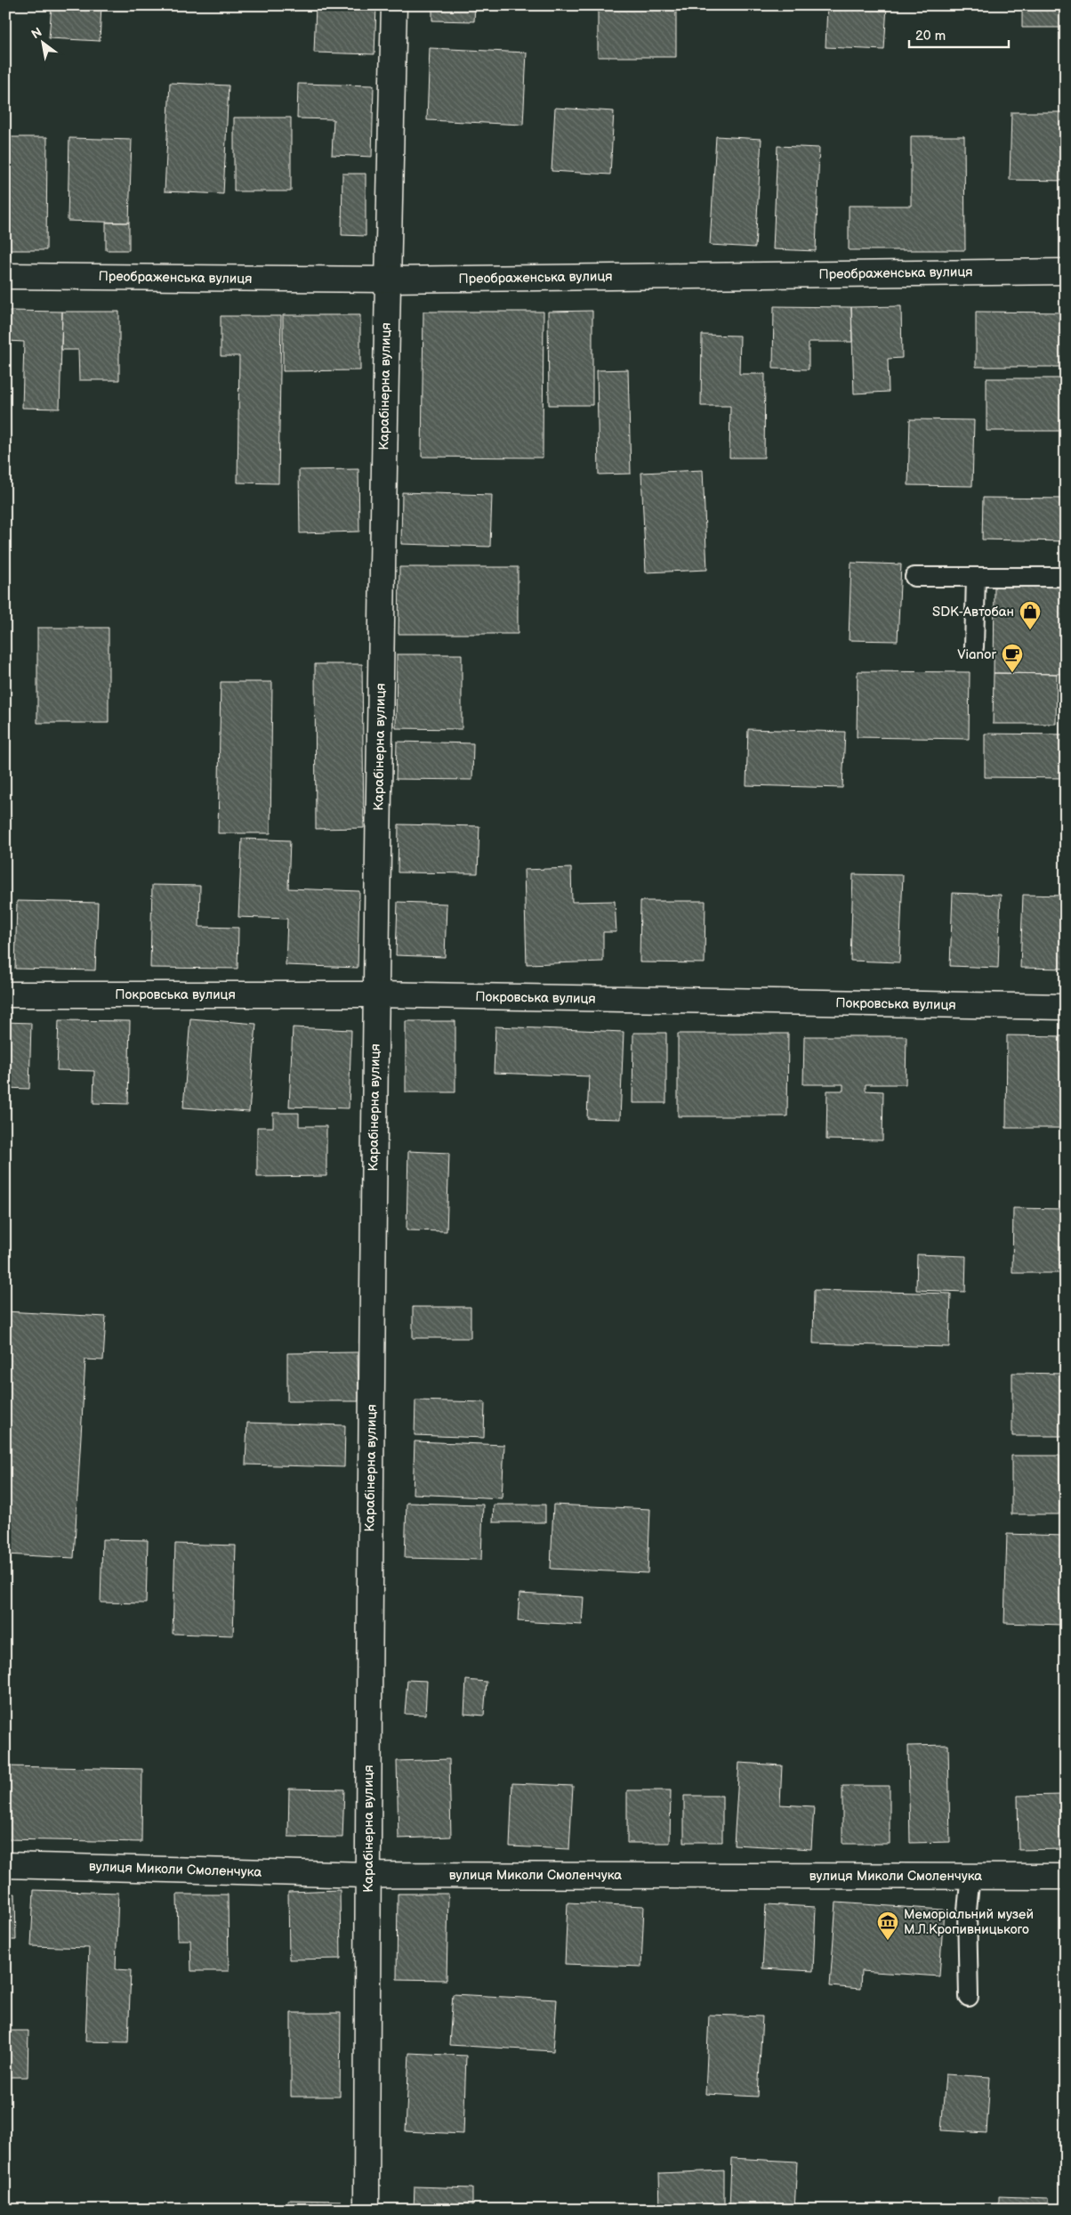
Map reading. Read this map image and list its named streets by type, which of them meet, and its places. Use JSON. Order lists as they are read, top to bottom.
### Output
{
  "streets": {
    "street": [
      "Преображенська вулиця",
      "Карабінерна вулиця",
      "Покровська вулиця",
      "вулиця Миколи Смоленчука"
    ]
  },
  "crossings": [
    ["Преображенська вулиця", "Карабінерна вулиця"],
    ["Карабінерна вулиця", "Покровська вулиця"],
    ["Карабінерна вулиця", "вулиця Миколи Смоленчука"]
  ],
  "places": {
    "shop": ["SDK-Автобан"],
    "cafe": ["Vianor"],
    "museum": ["Меморіальний музей М.Л.Кропивницького"]
  },
  "scale_bar": "20 m",
  "north": "top left"
}
